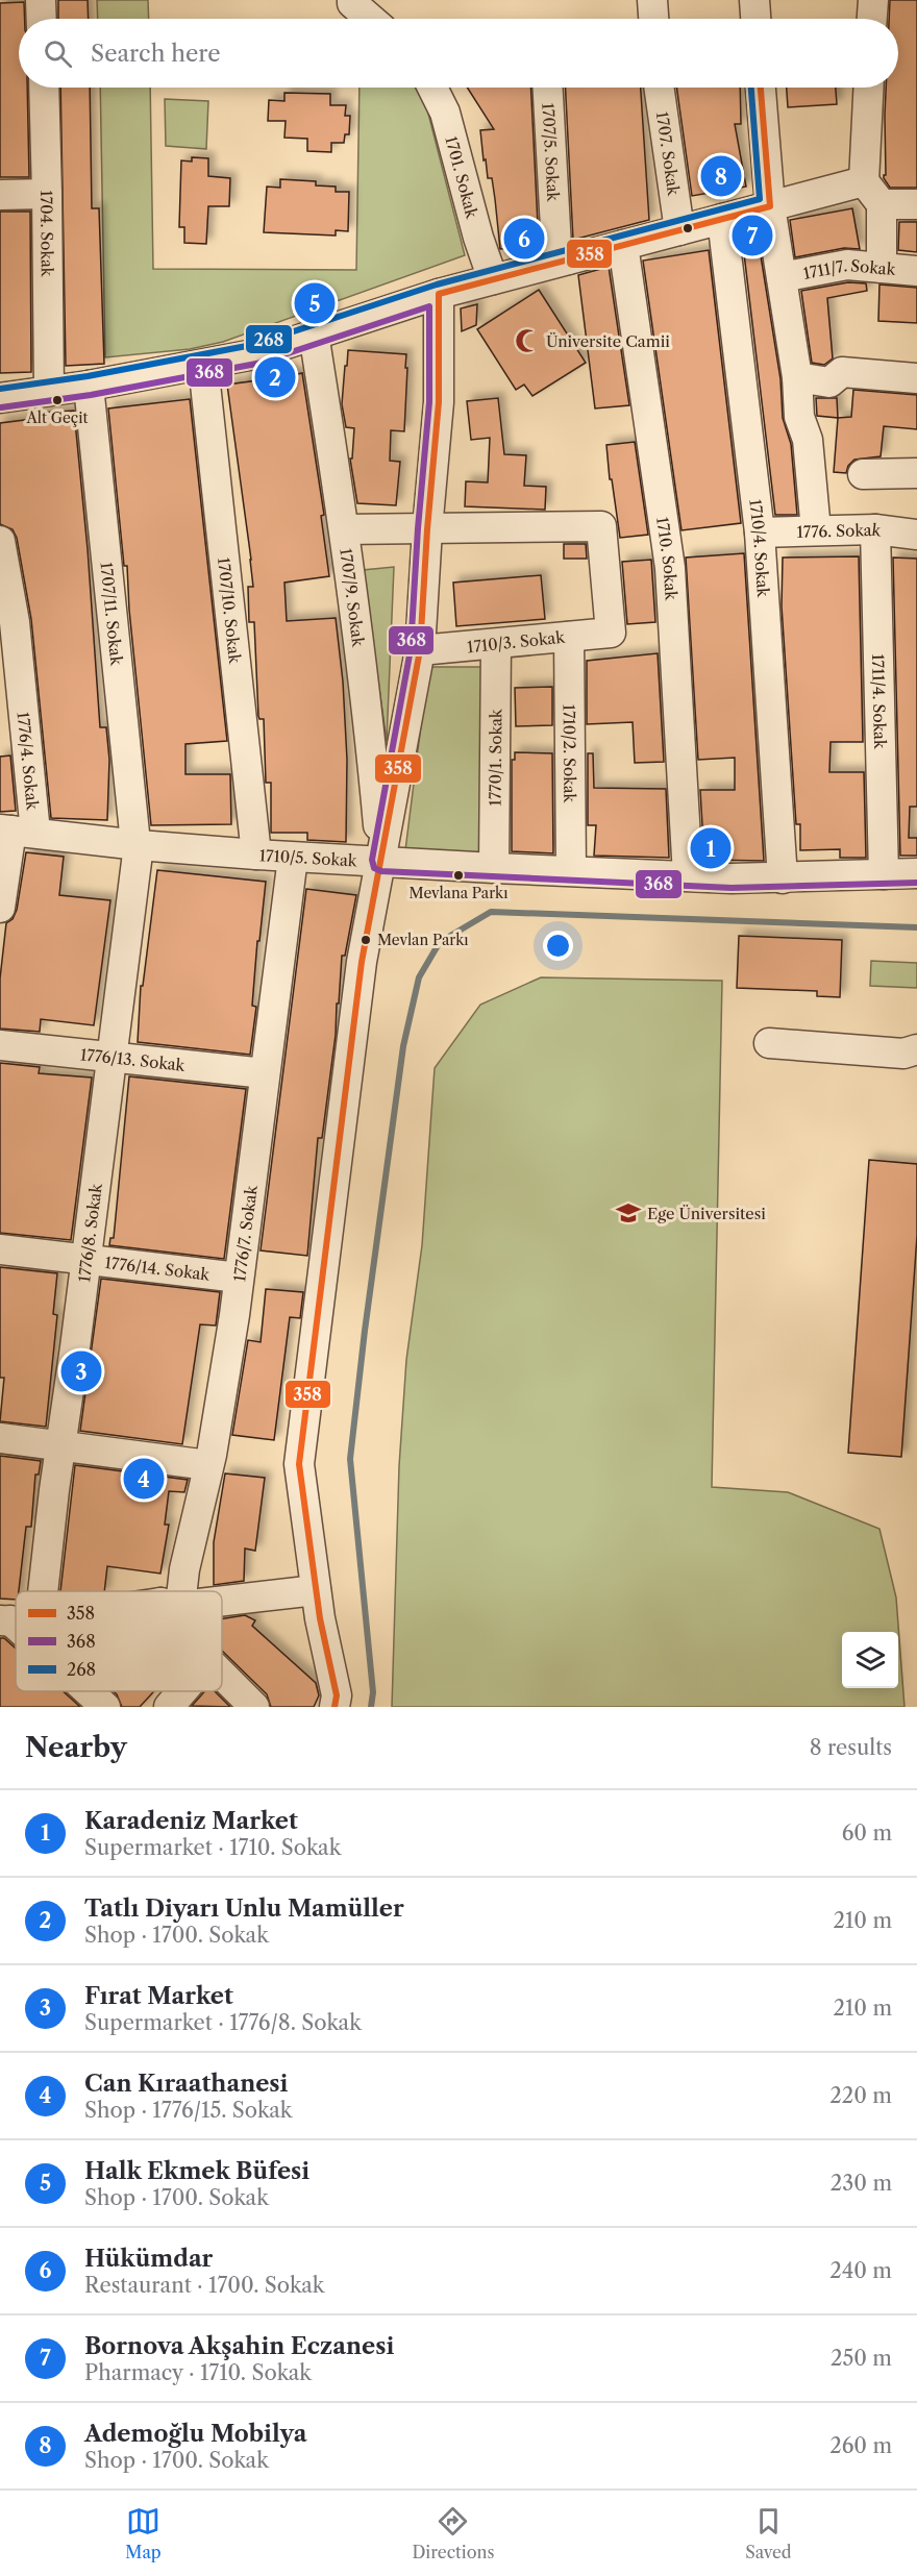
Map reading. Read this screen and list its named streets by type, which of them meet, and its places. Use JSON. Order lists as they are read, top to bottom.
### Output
{
  "streets": {
    "street": [
      "1707/5. Sokak",
      "1707. Sokak",
      "1701. Sokak",
      "1704. Sokak",
      "1711/7. Sokak",
      "1776. Sokak",
      "1710/4. Sokak",
      "1710. Sokak",
      "1707/9. Sokak",
      "1707/10. Sokak",
      "1707/11. Sokak",
      "1710/3. Sokak",
      "1711/4. Sokak",
      "1710/2. Sokak",
      "1770/1. Sokak",
      "1776/4. Sokak",
      "1710/5. Sokak",
      "1776/13. Sokak",
      "1776/8. Sokak",
      "1776/7. Sokak",
      "1776/14. Sokak"
    ]
  },
  "crossings": [
    ["1776. Sokak", "1710/4. Sokak"],
    ["1776. Sokak", "1711/4. Sokak"],
    ["1710/4. Sokak", "1710/5. Sokak"],
    ["1710. Sokak", "1710/5. Sokak"],
    ["1707/9. Sokak", "1710/5. Sokak"],
    ["1707/10. Sokak", "1710/5. Sokak"],
    ["1707/11. Sokak", "1710/5. Sokak"],
    ["1707/11. Sokak", "1776/8. Sokak"],
    ["1710/3. Sokak", "1710/2. Sokak"],
    ["1710/3. Sokak", "1770/1. Sokak"],
    ["1711/4. Sokak", "1710/5. Sokak"],
    ["1710/2. Sokak", "1710/5. Sokak"],
    ["1770/1. Sokak", "1710/5. Sokak"],
    ["1776/4. Sokak", "1710/5. Sokak"],
    ["1710/5. Sokak", "1776/8. Sokak"],
    ["1710/5. Sokak", "1776/7. Sokak"],
    ["1776/13. Sokak", "1776/8. Sokak"],
    ["1776/13. Sokak", "1776/7. Sokak"],
    ["1776/8. Sokak", "1776/14. Sokak"],
    ["1776/7. Sokak", "1776/14. Sokak"]
  ],
  "places": {
    "mosque": ["Üniversite Camii"],
    "other": ["Alt Geçit", "Mevlana Parkı", "Mevlan Parkı"],
    "school or university": ["Ege Üniversitesi"]
  },
  "lines": ["transit line 358", "transit line 268", "transit line 368"],
  "legend": ["358", "368", "268"],
  "page": {
    "search": "Search here",
    "pins": [
      "8",
      "7",
      "6",
      "5",
      "2",
      "1",
      "3",
      "4"
    ],
    "heading": ["Nearby", "8 results"],
    "list": [
      {
        "mark": "1",
        "name": "Karadeniz Market",
        "note": "Supermarket · 1710. Sokak",
        "value": "60 m"
      },
      {
        "mark": "2",
        "name": "Tatlı Diyarı Unlu Mamüller",
        "note": "Shop · 1700. Sokak",
        "value": "210 m"
      },
      {
        "mark": "3",
        "name": "Fırat Market",
        "note": "Supermarket · 1776/8. Sokak",
        "value": "210 m"
      },
      {
        "mark": "4",
        "name": "Can Kıraathanesi",
        "note": "Shop · 1776/15. Sokak",
        "value": "220 m"
      },
      {
        "mark": "5",
        "name": "Halk Ekmek Büfesi",
        "note": "Shop · 1700. Sokak",
        "value": "230 m"
      },
      {
        "mark": "6",
        "name": "Hükümdar",
        "note": "Restaurant · 1700. Sokak",
        "value": "240 m"
      },
      {
        "mark": "7",
        "name": "Bornova Akşahin Eczanesi",
        "note": "Pharmacy · 1710. Sokak",
        "value": "250 m"
      },
      {
        "mark": "8",
        "name": "Ademoğlu Mobilya",
        "note": "Shop · 1700. Sokak",
        "value": "260 m"
      }
    ],
    "nav": ["Map", "Directions", "Saved"]
  }
}
